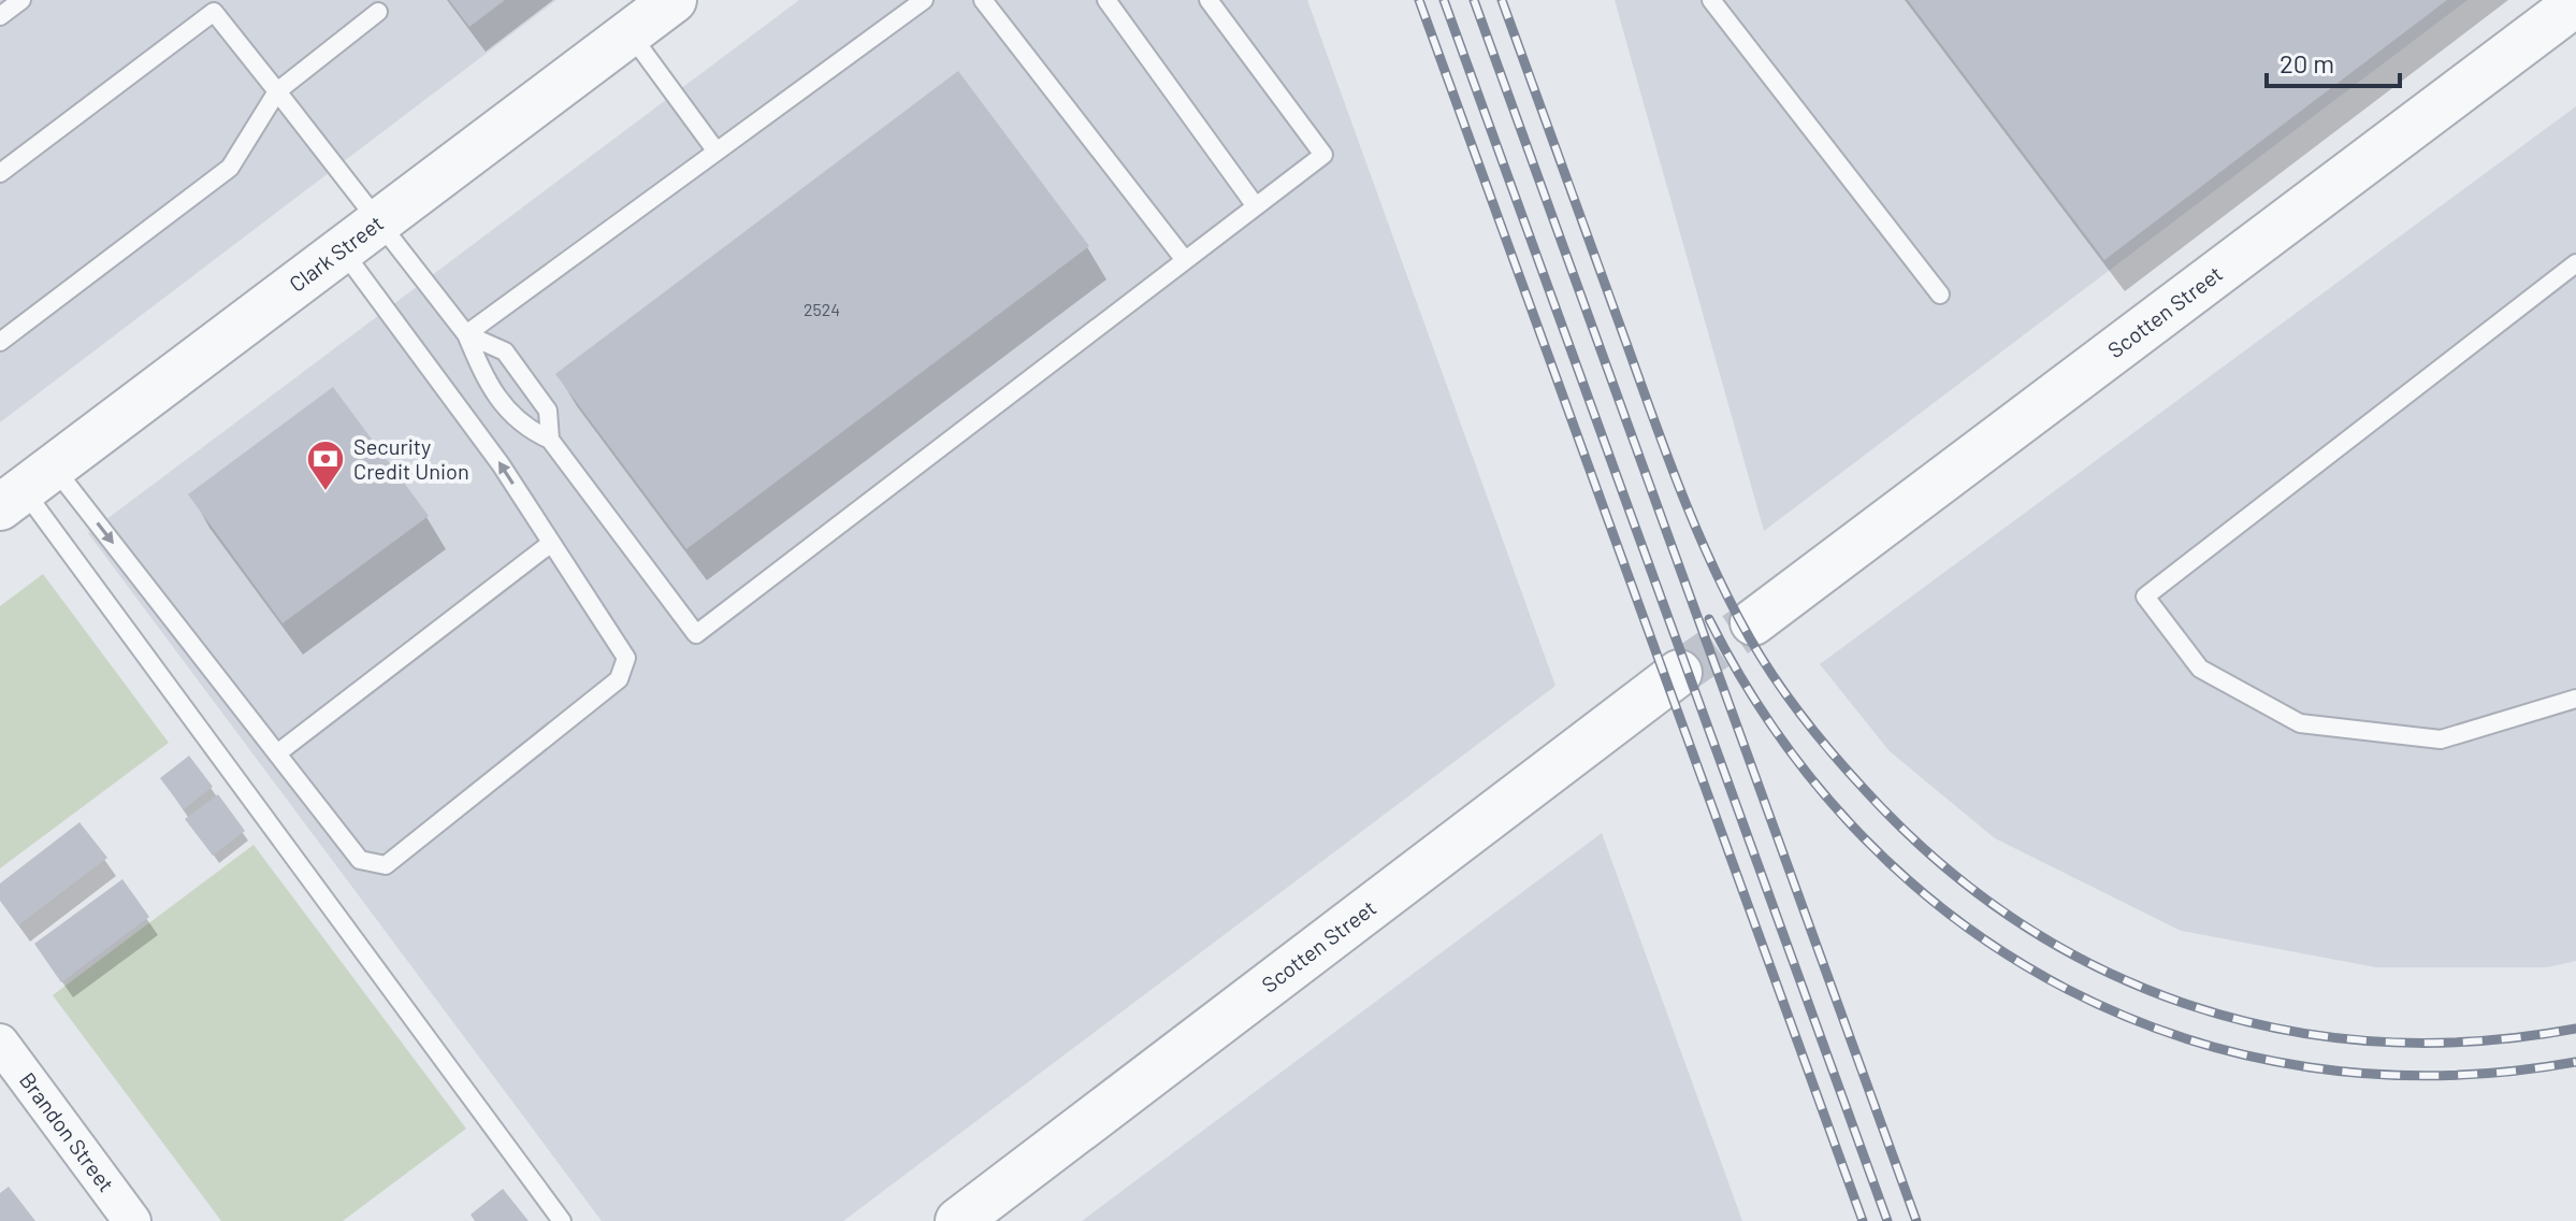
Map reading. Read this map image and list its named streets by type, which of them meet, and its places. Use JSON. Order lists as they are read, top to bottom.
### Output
{
  "streets": {
    "street": ["Clark Street", "Scotten Street", "Brandon Street"]
  },
  "places": {
    "bank": ["Security Credit Union"]
  },
  "house_numbers": ["2524"],
  "scale_bar": "20 m"
}
